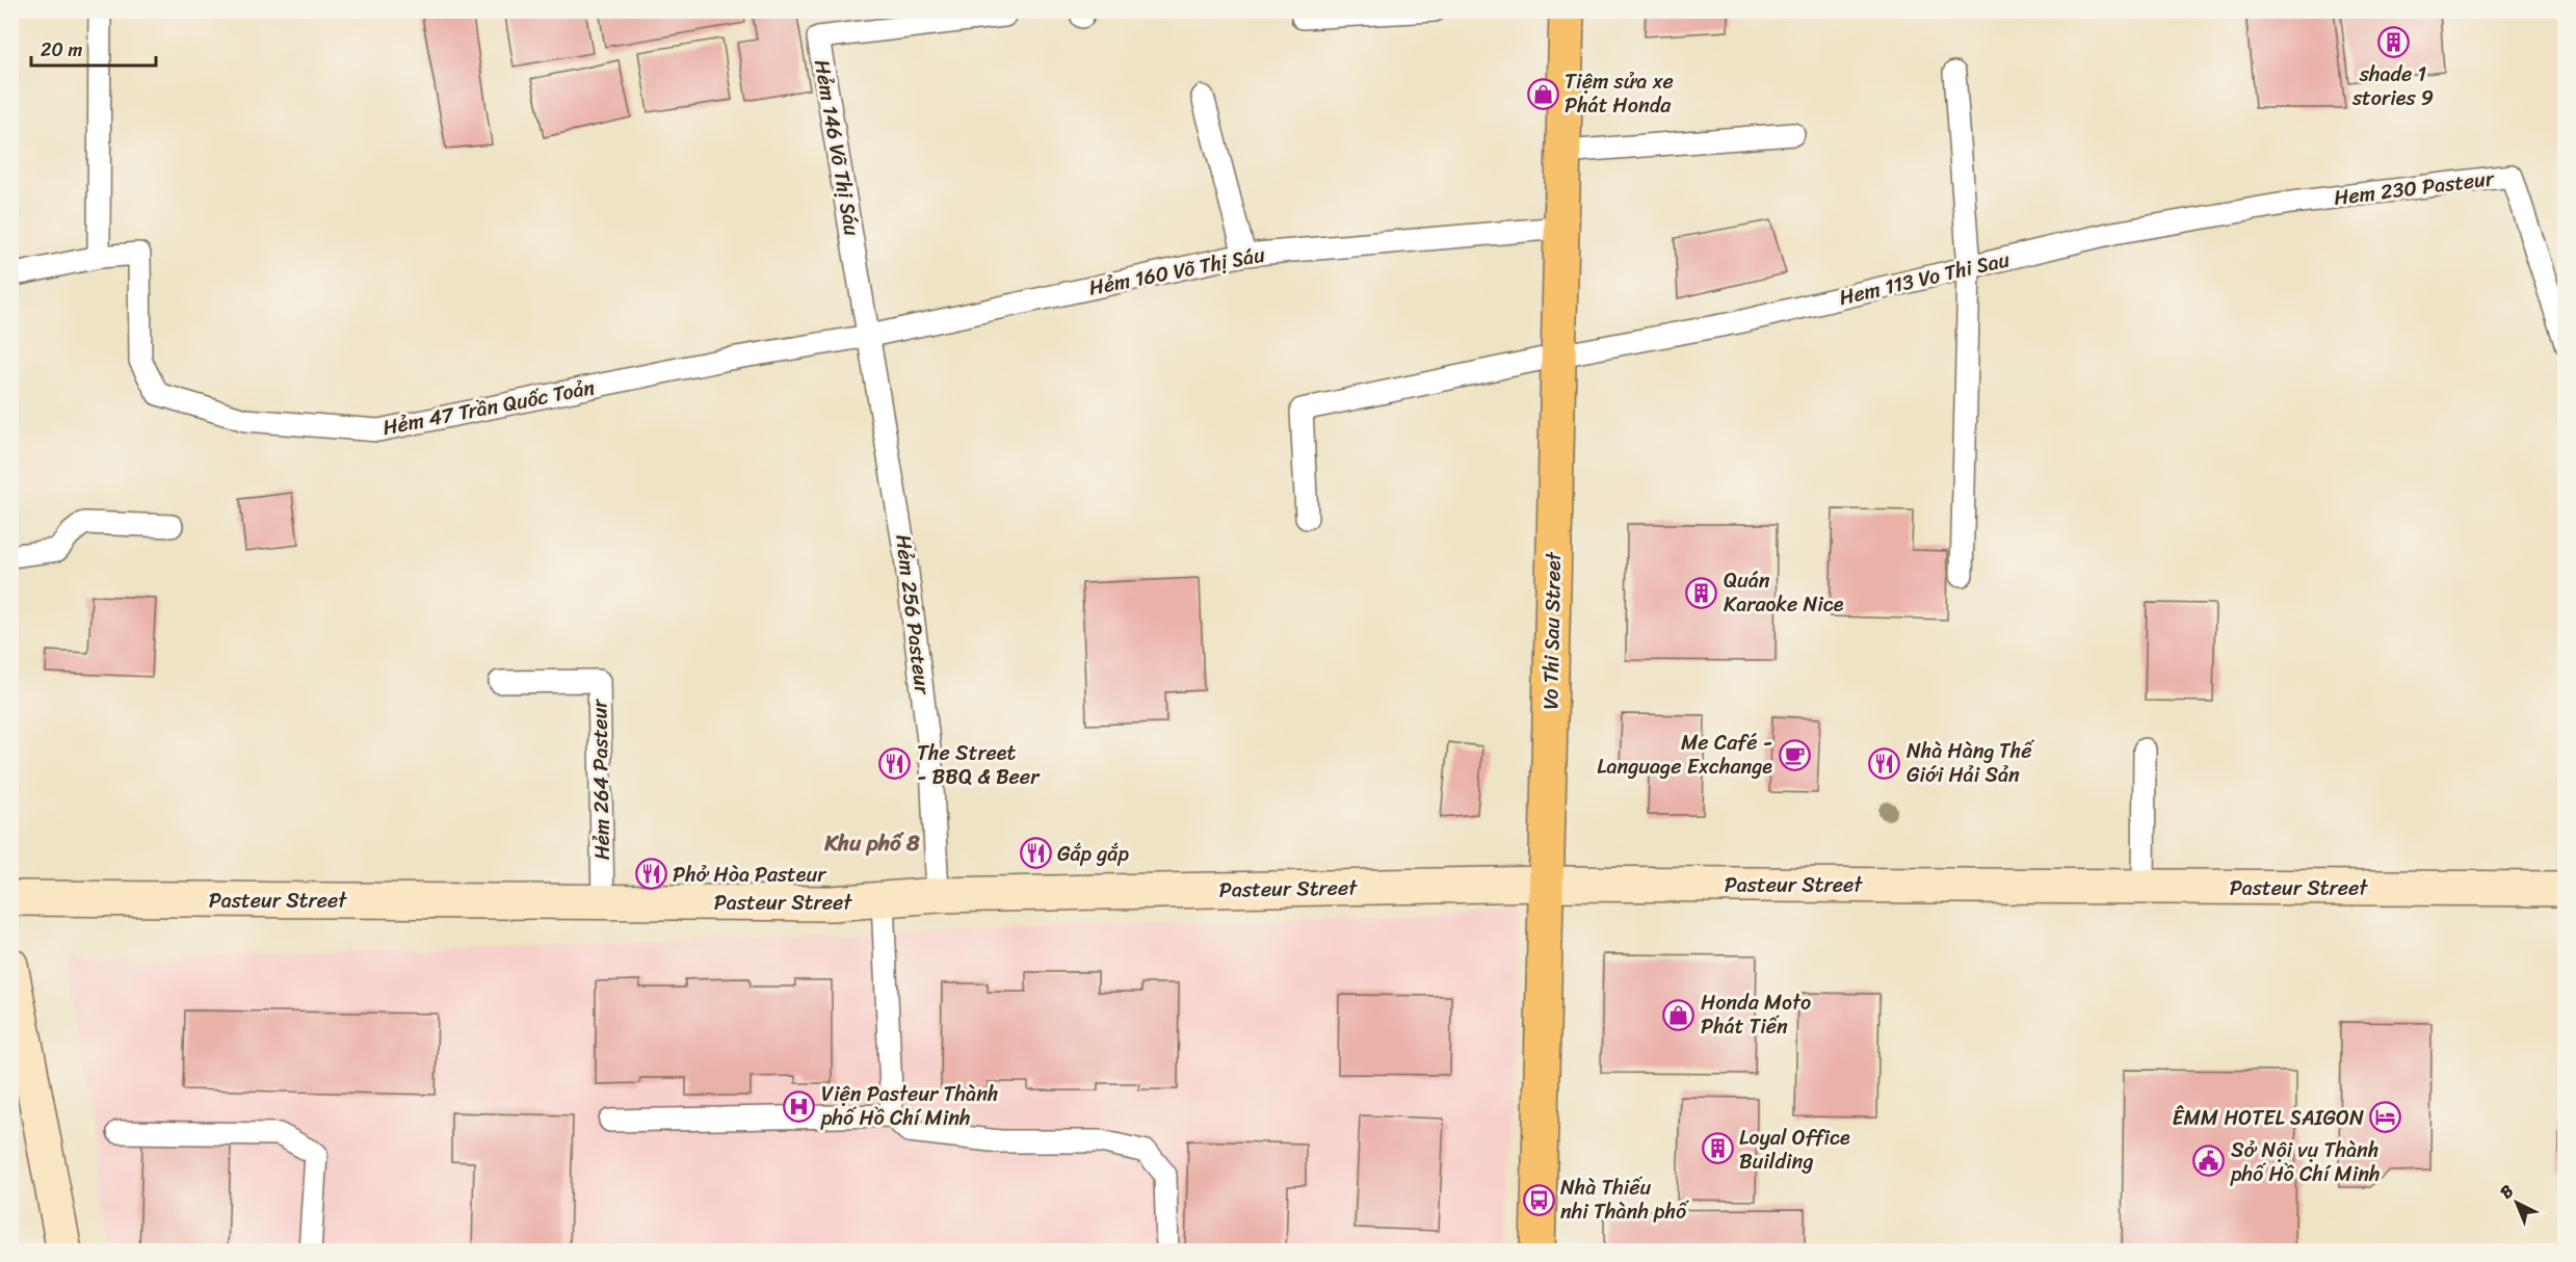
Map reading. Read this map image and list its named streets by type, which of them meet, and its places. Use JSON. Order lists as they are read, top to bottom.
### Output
{
  "streets": {
    "main road": ["Vo Thi Sau Street", "Pasteur Street"],
    "lane": [
      "Hẻm 146 Võ Thị Sáu",
      "Hem 230 Pasteur",
      "Hẻm 160 Võ Thị Sáu",
      "Hem 113 Vo Thi Sau",
      "Hẻm 47 Trần Quốc Toản",
      "Hẻm 256 Pasteur",
      "Hẻm 264 Pasteur"
    ]
  },
  "crossings": [
    ["Hẻm 146 Võ Thị Sáu", "Hẻm 160 Võ Thị Sáu"],
    ["Hẻm 146 Võ Thị Sáu", "Hẻm 47 Trần Quốc Toản"],
    ["Hẻm 146 Võ Thị Sáu", "Hẻm 256 Pasteur"],
    ["Hem 230 Pasteur", "Hem 113 Vo Thi Sau"],
    ["Hẻm 160 Võ Thị Sáu", "Hẻm 47 Trần Quốc Toản"],
    ["Hẻm 160 Võ Thị Sáu", "Hẻm 256 Pasteur"],
    ["Hẻm 160 Võ Thị Sáu", "Vo Thi Sau Street"],
    ["Hem 113 Vo Thi Sau", "Vo Thi Sau Street"],
    ["Hẻm 47 Trần Quốc Toản", "Hẻm 256 Pasteur"],
    ["Hẻm 256 Pasteur", "Pasteur Street"],
    ["Vo Thi Sau Street", "Pasteur Street"],
    ["Hẻm 264 Pasteur", "Pasteur Street"]
  ],
  "districts": ["Khu phố 8"],
  "places": {
    "building": ["shade 1 stories 9", "Quán Karaoke Nice", "Loyal Office Building"],
    "shop": ["Tiệm sửa xe Phát Honda", "Honda Moto Phát Tiến"],
    "cafe": ["Me Café - Language Exchange"],
    "restaurant": [
      "Nhà Hàng Thế Giới Hải Sản",
      "The Street - BBQ & Beer",
      "Gắp gắp",
      "Phở Hòa Pasteur"
    ],
    "hospital": ["Viện Pasteur Thành phố Hồ Chí Minh"],
    "hotel": ["ÊMM HOTEL SAIGON"],
    "public building": ["Sở Nội vụ Thành phố Hồ Chí Minh"],
    "bus stop": ["Nhà Thiếu nhi Thành phố"]
  },
  "scale_bar": "20 m",
  "north": "top left"
}
